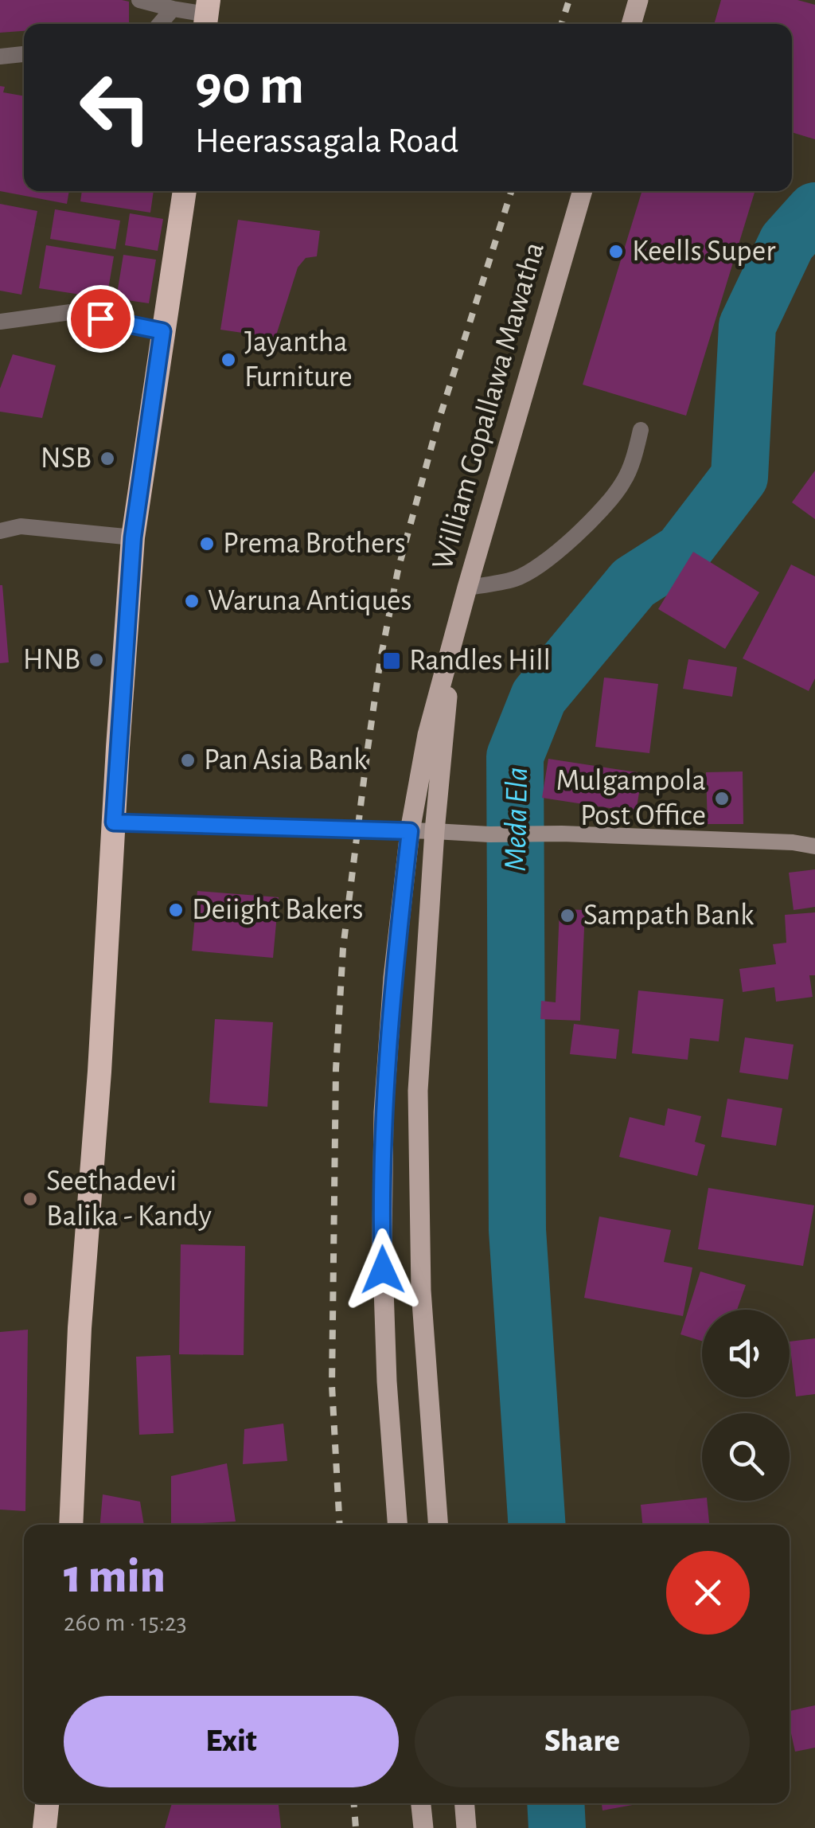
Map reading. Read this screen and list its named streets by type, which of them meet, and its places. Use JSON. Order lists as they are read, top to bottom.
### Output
{
  "streets": {
    "main road": ["William Gopallawa Mawatha"]
  },
  "water": ["Meda Ela"],
  "places": {
    "other": [
      "Keells Super",
      "Jayantha Furniture",
      "NSB",
      "Prema Brothers",
      "Waruna Antiques",
      "HNB",
      "Pan Asia Bank",
      "Mulgampola Post Office",
      "Deiight Bakers",
      "Sampath Bank",
      "Seethadevi Balika - Kandy"
    ],
    "transit": ["Randles Hill"]
  },
  "page": {
    "turn": ["90 m", "Heerassagala Road"],
    "heading": ["1 min", "260 m · 15:23"],
    "buttons": ["Exit", "Share"]
  }
}
